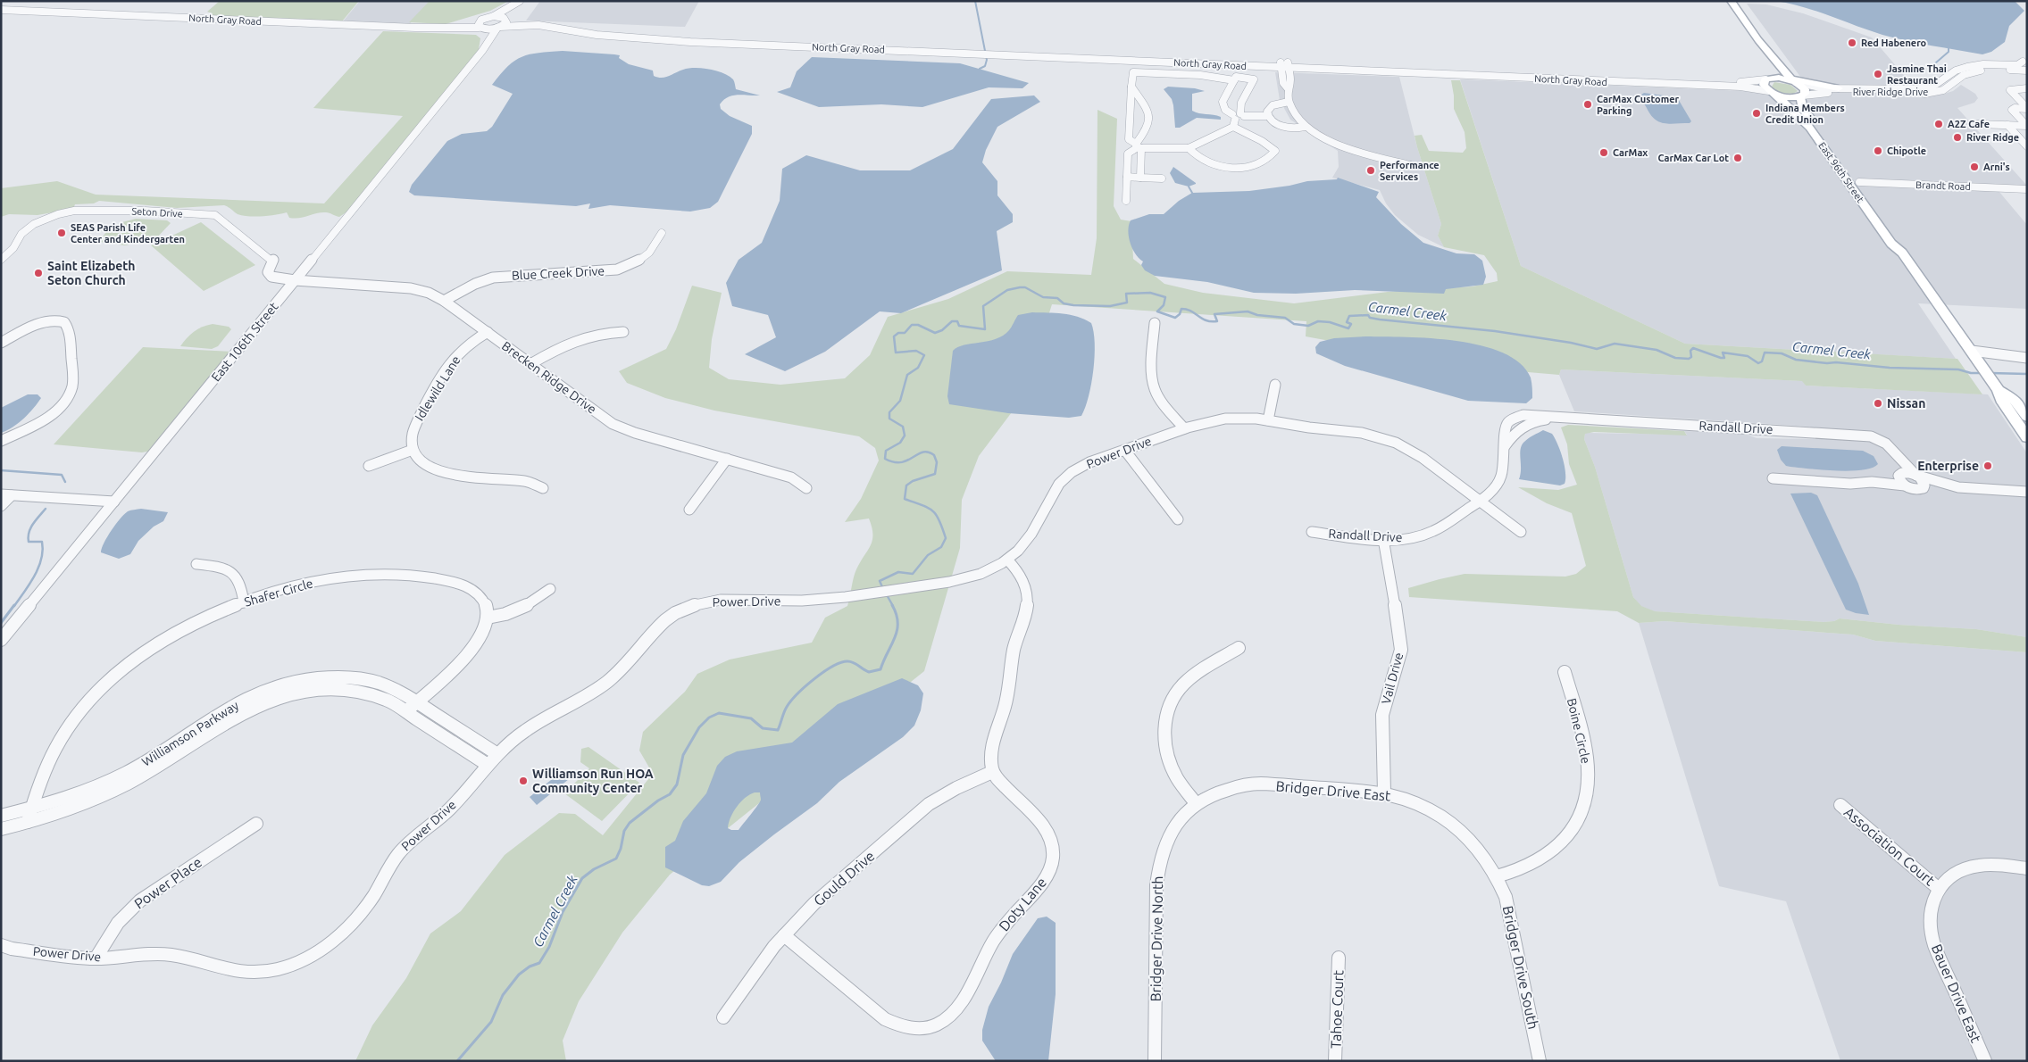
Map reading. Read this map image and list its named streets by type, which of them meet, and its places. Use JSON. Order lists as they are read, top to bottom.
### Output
{
  "streets": {
    "main road": ["East 96th Street"],
    "street": [
      "North Gray Road",
      "River Ridge Drive",
      "Brandt Road",
      "Seton Drive",
      "Blue Creek Drive",
      "East 106th Street",
      "Brecken Ridge Drive",
      "Idlewild Lane",
      "Randall Drive",
      "Power Drive",
      "Shafer Circle",
      "Vail Drive",
      "Boine Circle",
      "Williamson Parkway",
      "Bridger Drive East",
      "Association Court",
      "Gould Drive",
      "Power Place",
      "Doty Lane",
      "Bridger Drive North",
      "Bridger Drive South",
      "Bauer Drive East",
      "Tahoe Court"
    ]
  },
  "crossings": [
    ["North Gray Road", "East 96th Street"],
    ["North Gray Road", "East 106th Street"],
    ["River Ridge Drive", "East 96th Street"],
    ["East 96th Street", "Brandt Road"],
    ["Seton Drive", "East 106th Street"],
    ["Seton Drive", "Brecken Ridge Drive"],
    ["Blue Creek Drive", "Brecken Ridge Drive"],
    ["East 106th Street", "Brecken Ridge Drive"],
    ["Brecken Ridge Drive", "Idlewild Lane"],
    ["Randall Drive", "Power Drive"],
    ["Randall Drive", "Vail Drive"],
    ["Power Drive", "Williamson Parkway"],
    ["Power Drive", "Power Place"],
    ["Shafer Circle", "Williamson Parkway"],
    ["Vail Drive", "Bridger Drive East"],
    ["Boine Circle", "Bridger Drive East"],
    ["Boine Circle", "Bridger Drive South"],
    ["Bridger Drive East", "Bridger Drive North"],
    ["Bridger Drive East", "Bridger Drive South"],
    ["Association Court", "Bauer Drive East"],
    ["Gould Drive", "Doty Lane"]
  ],
  "water": ["Carmel Creek"],
  "places": [
    "Red Habenero",
    "Jasmine Thai Restaurant",
    "CarMax Customer Parking",
    "Indiana Members Credit Union",
    "A2Z Cafe",
    "River Ridge",
    "Chipotle",
    "CarMax",
    "CarMax Car Lot",
    "Arni's",
    "Performance Services",
    "SEAS Parish Life Center and Kindergarten",
    "Saint Elizabeth Seton Church",
    "Nissan",
    "Enterprise",
    "Williamson Run HOA Community Center"
  ]
}
